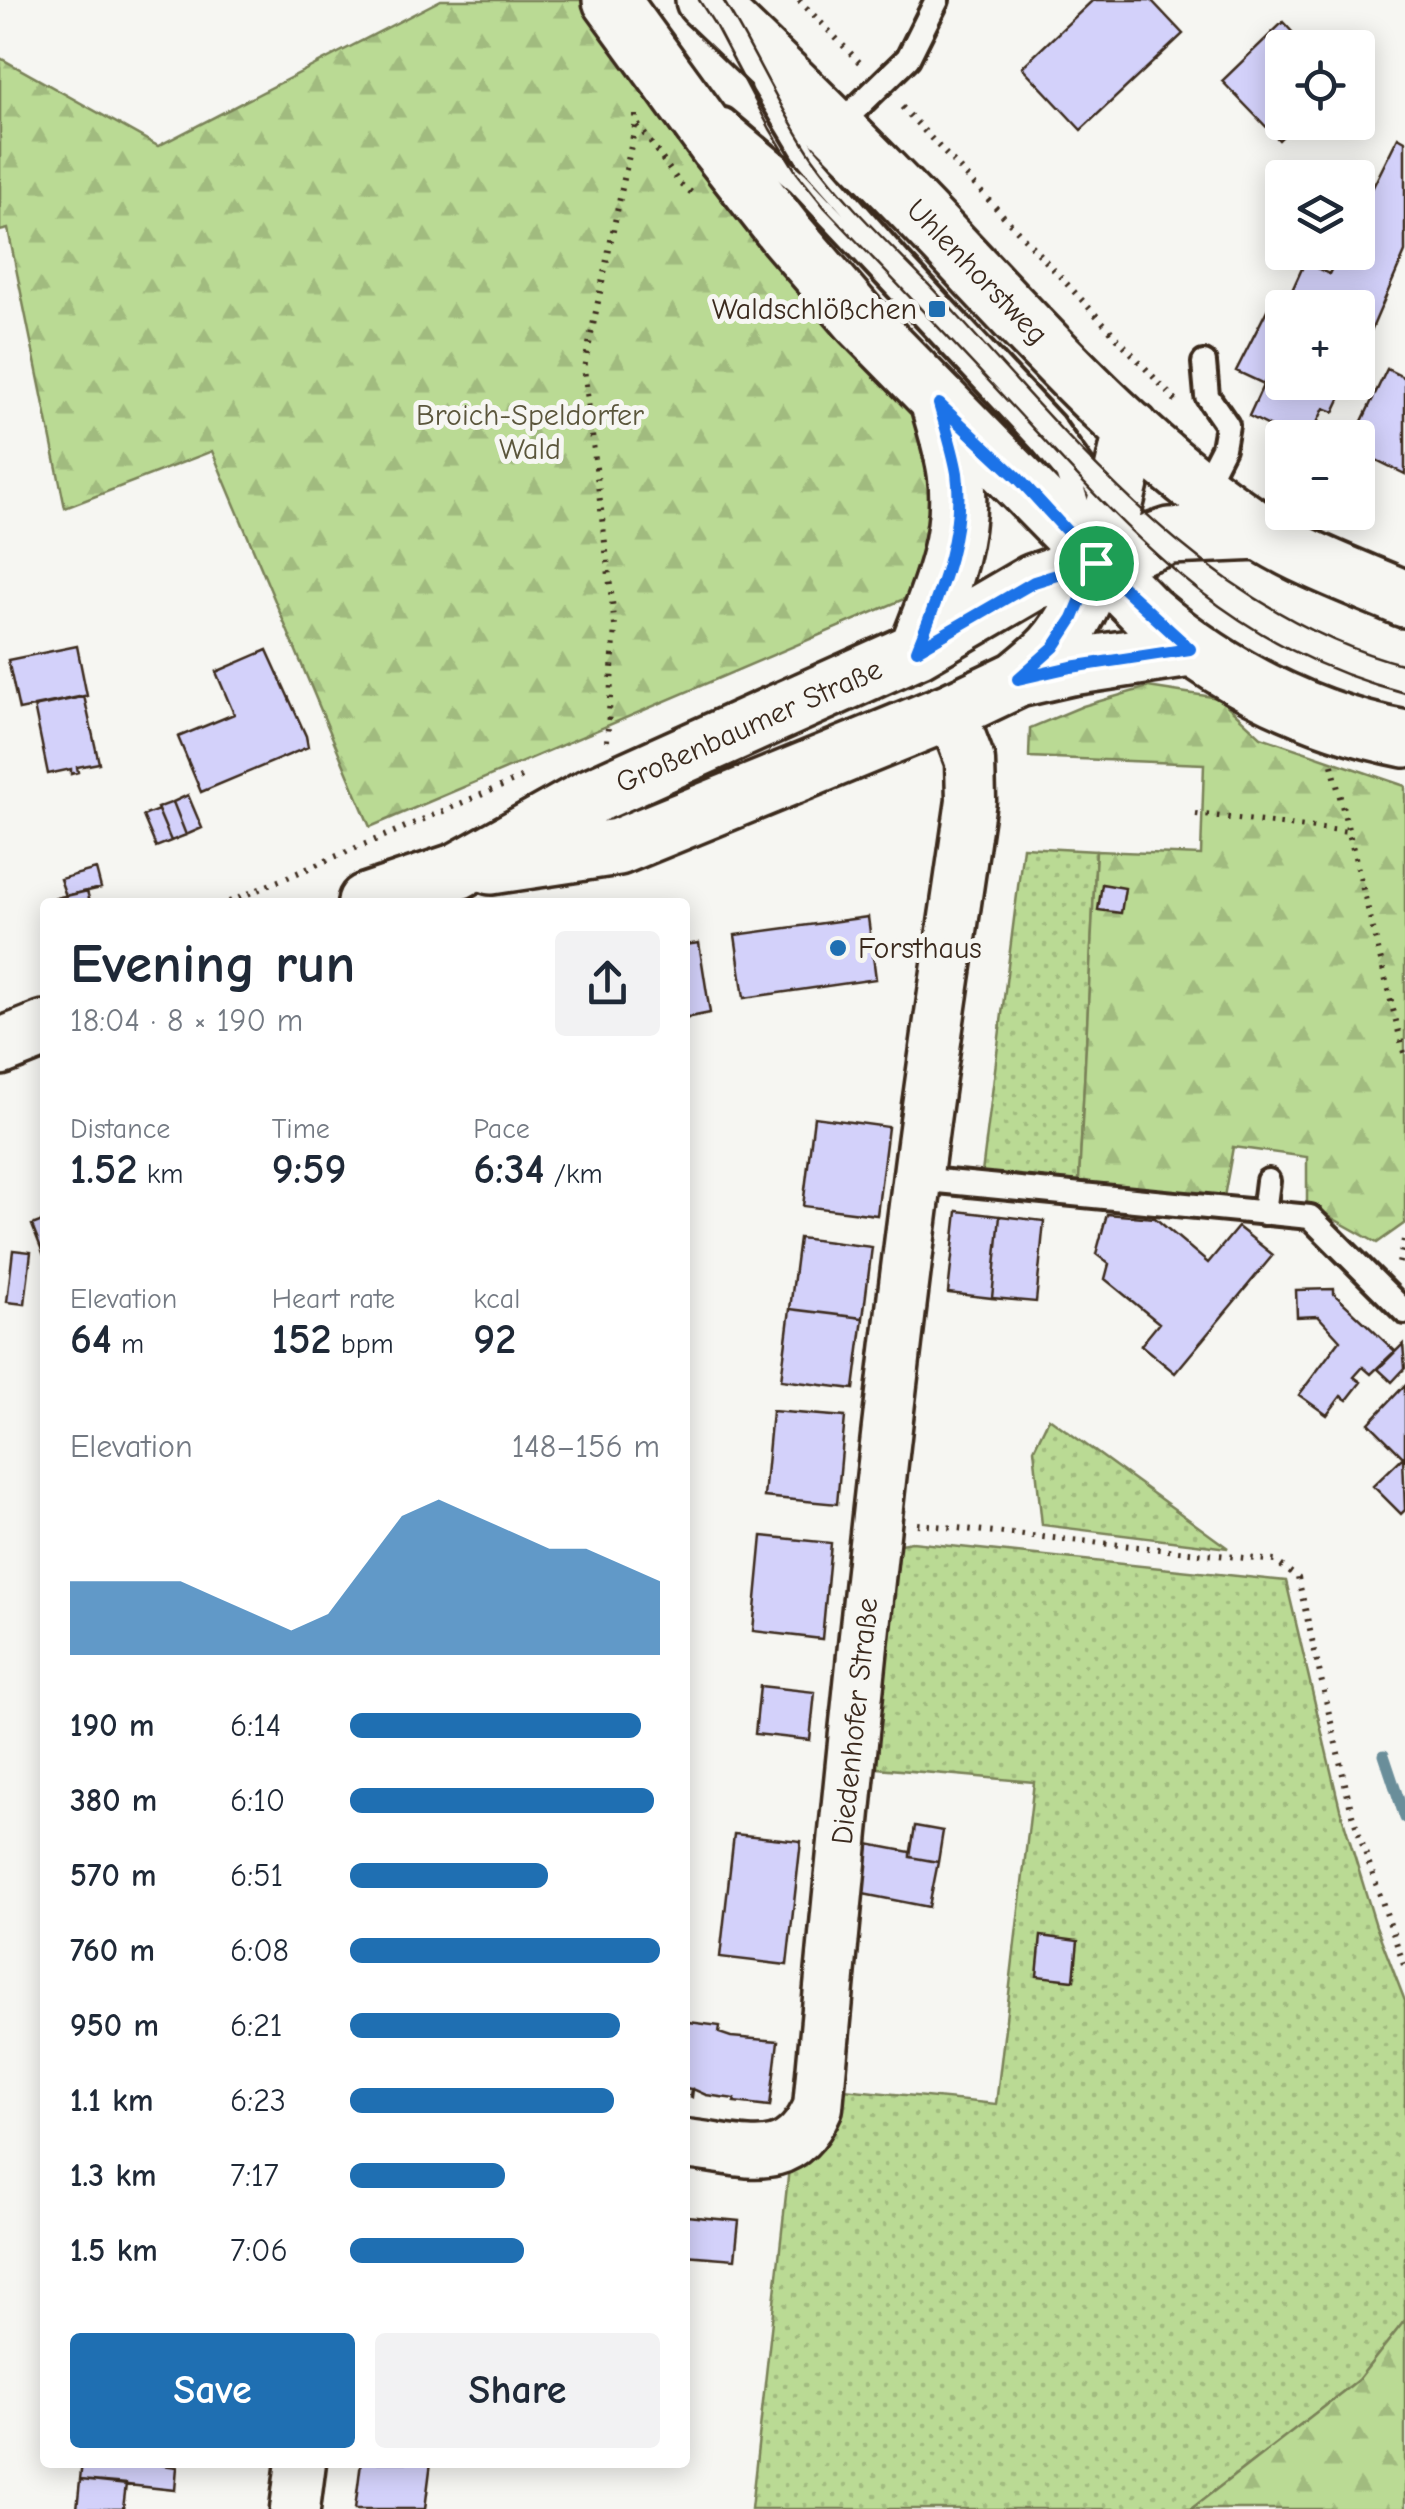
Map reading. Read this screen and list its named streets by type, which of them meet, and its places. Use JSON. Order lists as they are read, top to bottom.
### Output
{
  "streets": {
    "street": ["Uhlenhorstweg", "Großenbaumer Straße", "Diedenhofer Straße"]
  },
  "crossings": [
    ["Uhlenhorstweg", "Großenbaumer Straße"],
    ["Großenbaumer Straße", "Diedenhofer Straße"]
  ],
  "parks": ["Broich-Speldorfer Wald"],
  "places": {
    "transit": ["Waldschlößchen"],
    "other": ["Forsthaus"]
  },
  "page": {
    "map_buttons": ["+", "−"],
    "heading": ["Evening run", "18:04 · 8 × 190 m"],
    "stats": [
      ["Distance", "1.52 km"],
      ["Time", "9:59"],
      ["Pace", "6:34 /km"],
      ["Elevation", "64 m"],
      ["Heart rate", "152 bpm"],
      ["kcal", "92"]
    ],
    "chart": ["Elevation", "148–156 m"],
    "list": [
      {
        "name": "190 m",
        "note": "6:14"
      },
      {
        "name": "380 m",
        "note": "6:10"
      },
      {
        "name": "570 m",
        "note": "6:51"
      },
      {
        "name": "760 m",
        "note": "6:08"
      },
      {
        "name": "950 m",
        "note": "6:21"
      },
      {
        "name": "1.1 km",
        "note": "6:23"
      },
      {
        "name": "1.3 km",
        "note": "7:17"
      },
      {
        "name": "1.5 km",
        "note": "7:06"
      }
    ],
    "buttons": ["Save", "Share"]
  }
}
